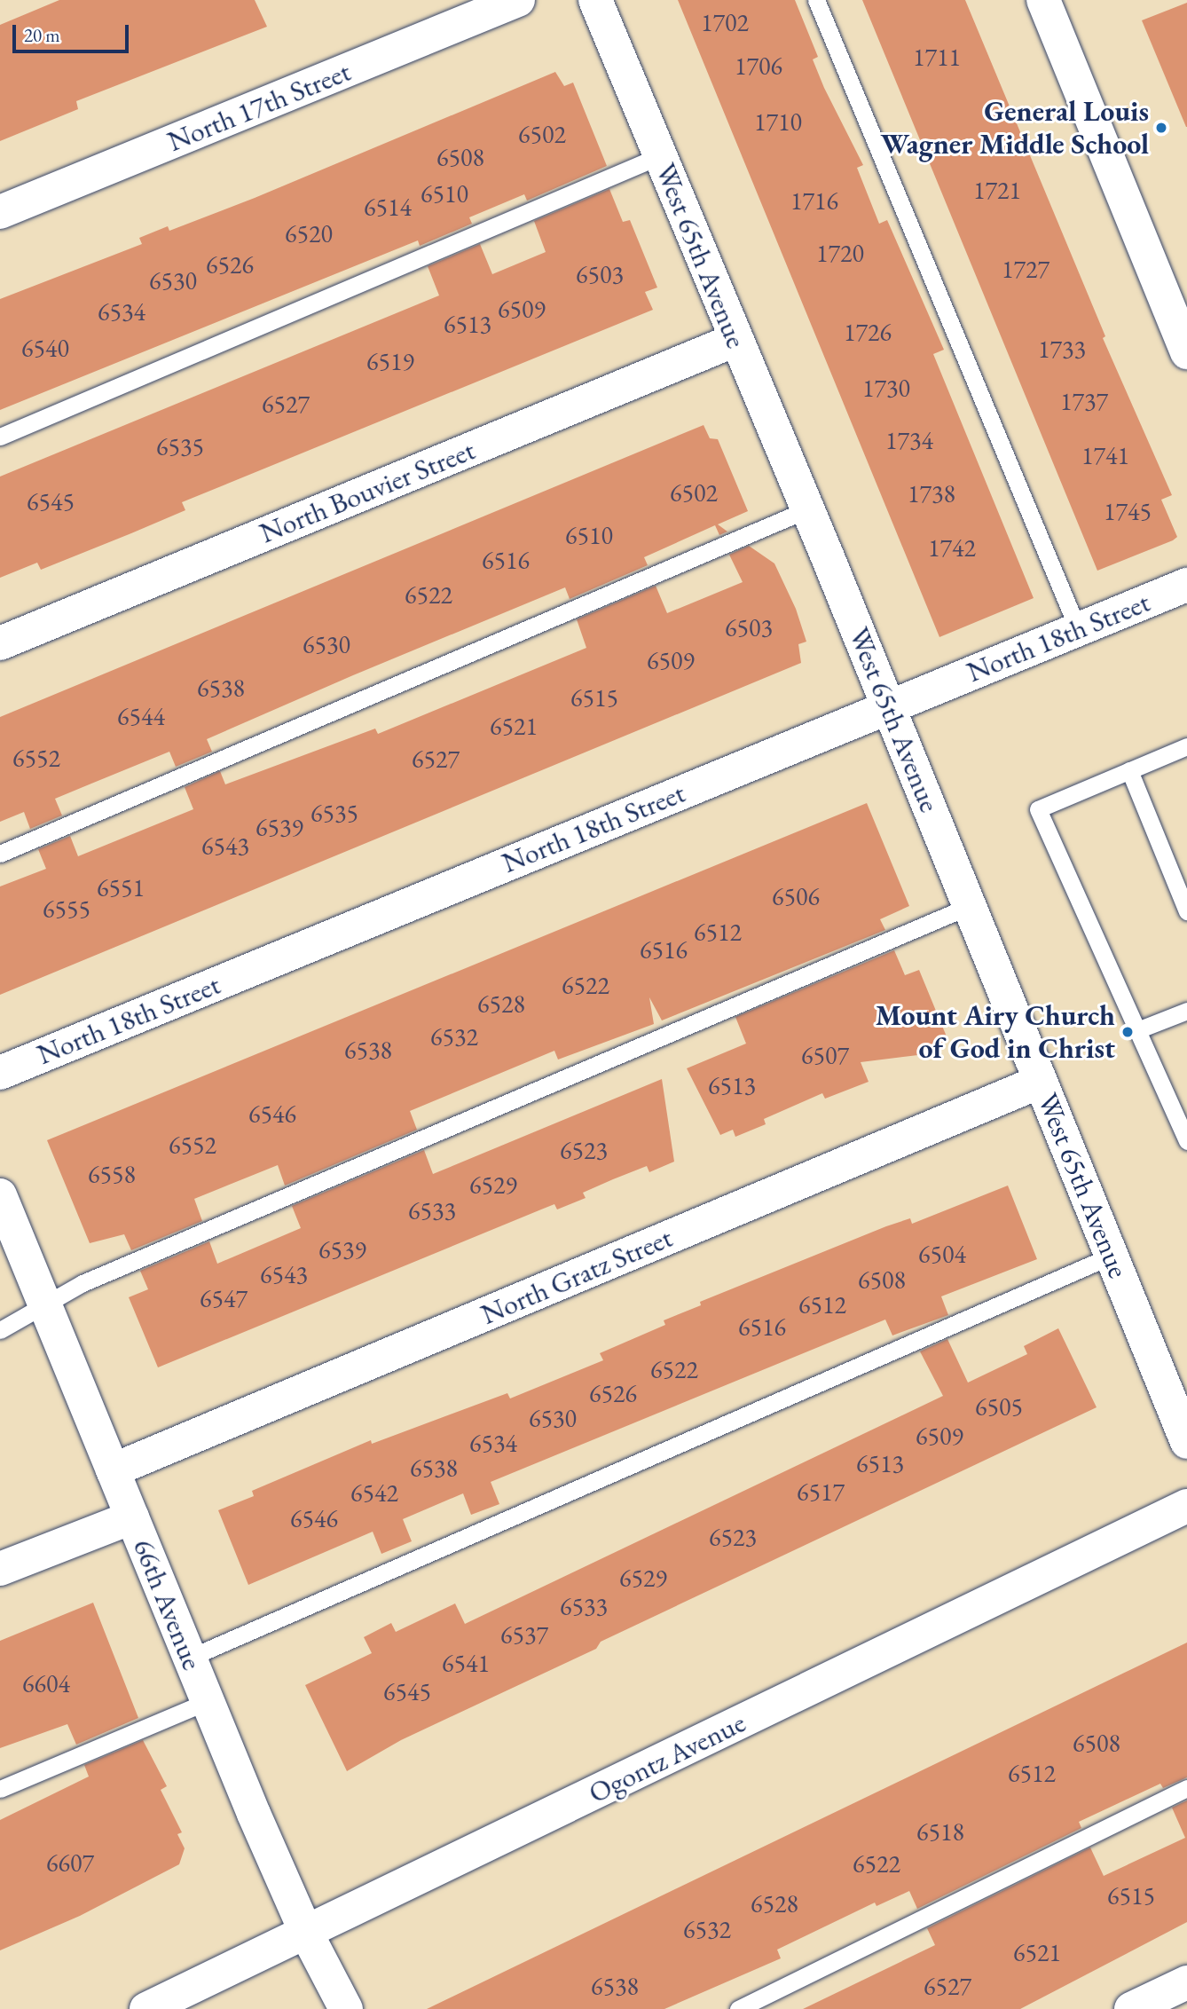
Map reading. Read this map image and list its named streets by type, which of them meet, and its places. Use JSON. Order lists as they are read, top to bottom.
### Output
{
  "streets": {
    "street": [
      "North 17th Street",
      "West 65th Avenue",
      "North Bouvier Street",
      "North 18th Street",
      "North Gratz Street",
      "66th Avenue",
      "Ogontz Avenue"
    ]
  },
  "crossings": [
    ["West 65th Avenue", "North Bouvier Street"],
    ["West 65th Avenue", "North 18th Street"],
    ["West 65th Avenue", "North Gratz Street"],
    ["North Gratz Street", "66th Avenue"],
    ["66th Avenue", "Ogontz Avenue"]
  ],
  "places": ["General Louis Wagner Middle School", "Mount Airy Church of God in Christ"],
  "house_numbers": [
    "1702",
    "1711",
    "1706",
    "1710",
    "6502",
    "6508",
    "1721",
    "6510",
    "1716",
    "6514",
    "6520",
    "1720",
    "6526",
    "1727",
    "6503",
    "6530",
    "6509",
    "6534",
    "6513",
    "1726",
    "6540",
    "1733",
    "6519",
    "1730",
    "1737",
    "6527",
    "1734",
    "6535",
    "1741",
    "6502",
    "1738",
    "6545",
    "1745",
    "6510",
    "1742",
    "6516",
    "6522",
    "6503",
    "6530",
    "6509",
    "6538",
    "6515",
    "6544",
    "6521",
    "6552",
    "6527",
    "6535",
    "6539",
    "6543",
    "6551",
    "6506",
    "6555",
    "6512",
    "6516",
    "6522",
    "6528",
    "6532",
    "6538",
    "6507",
    "6513",
    "6546",
    "6552",
    "6523",
    "6558",
    "6529",
    "6533",
    "6539",
    "6504",
    "6543",
    "6508",
    "6547",
    "6512",
    "6516",
    "6522",
    "6526",
    "6505",
    "6530",
    "6509",
    "6534",
    "6513",
    "6538",
    "6517",
    "6542",
    "6546",
    "6523",
    "6529",
    "6533",
    "6537",
    "6541",
    "6604",
    "6545",
    "6508",
    "6512",
    "6518",
    "6607",
    "6522",
    "6515",
    "6528",
    "6532",
    "6521",
    "6538",
    "6527"
  ],
  "scale_bar": "20 m"
}
